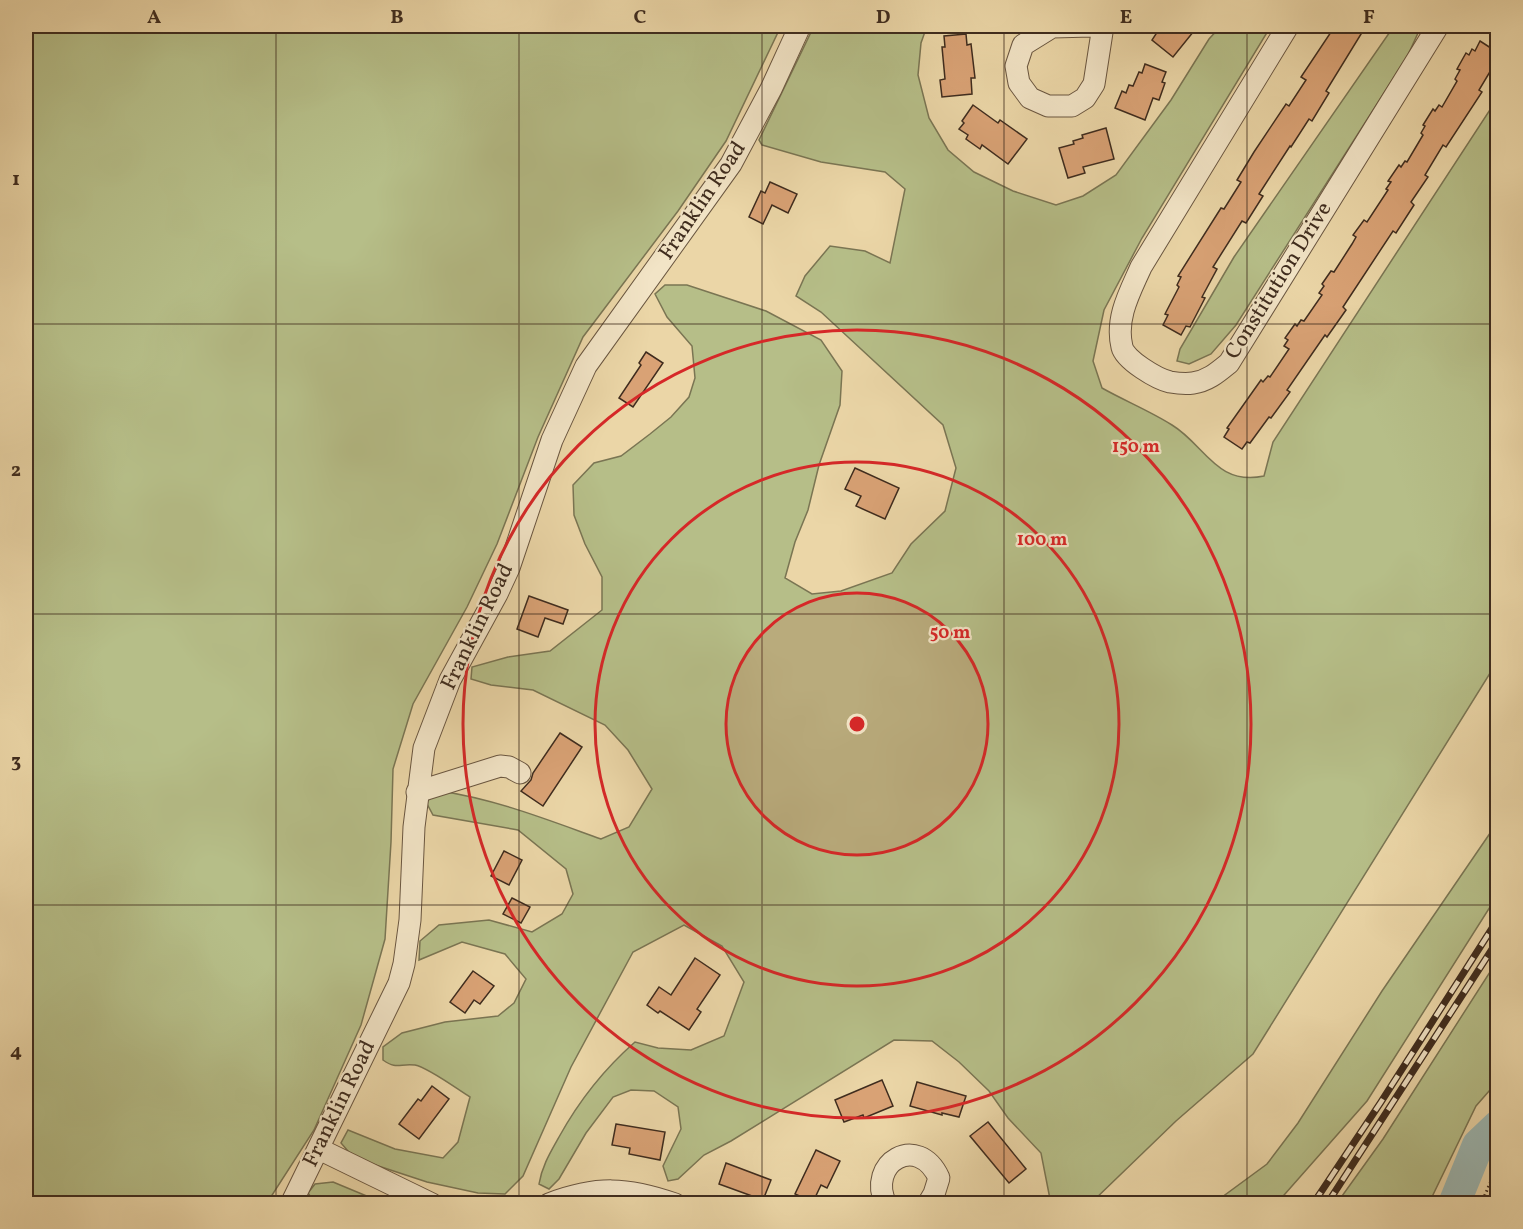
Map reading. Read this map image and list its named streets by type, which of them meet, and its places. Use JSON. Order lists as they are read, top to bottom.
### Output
{
  "streets": {
    "street": ["Franklin Road", "Constitution Drive"]
  },
  "grid": {
    "columns": [
      "A",
      "B",
      "C",
      "D",
      "E",
      "F"
    ],
    "rows": [
      "1",
      "2",
      "3",
      "4"
    ]
  },
  "rings": ["150 m", "100 m", "50 m"]
}
